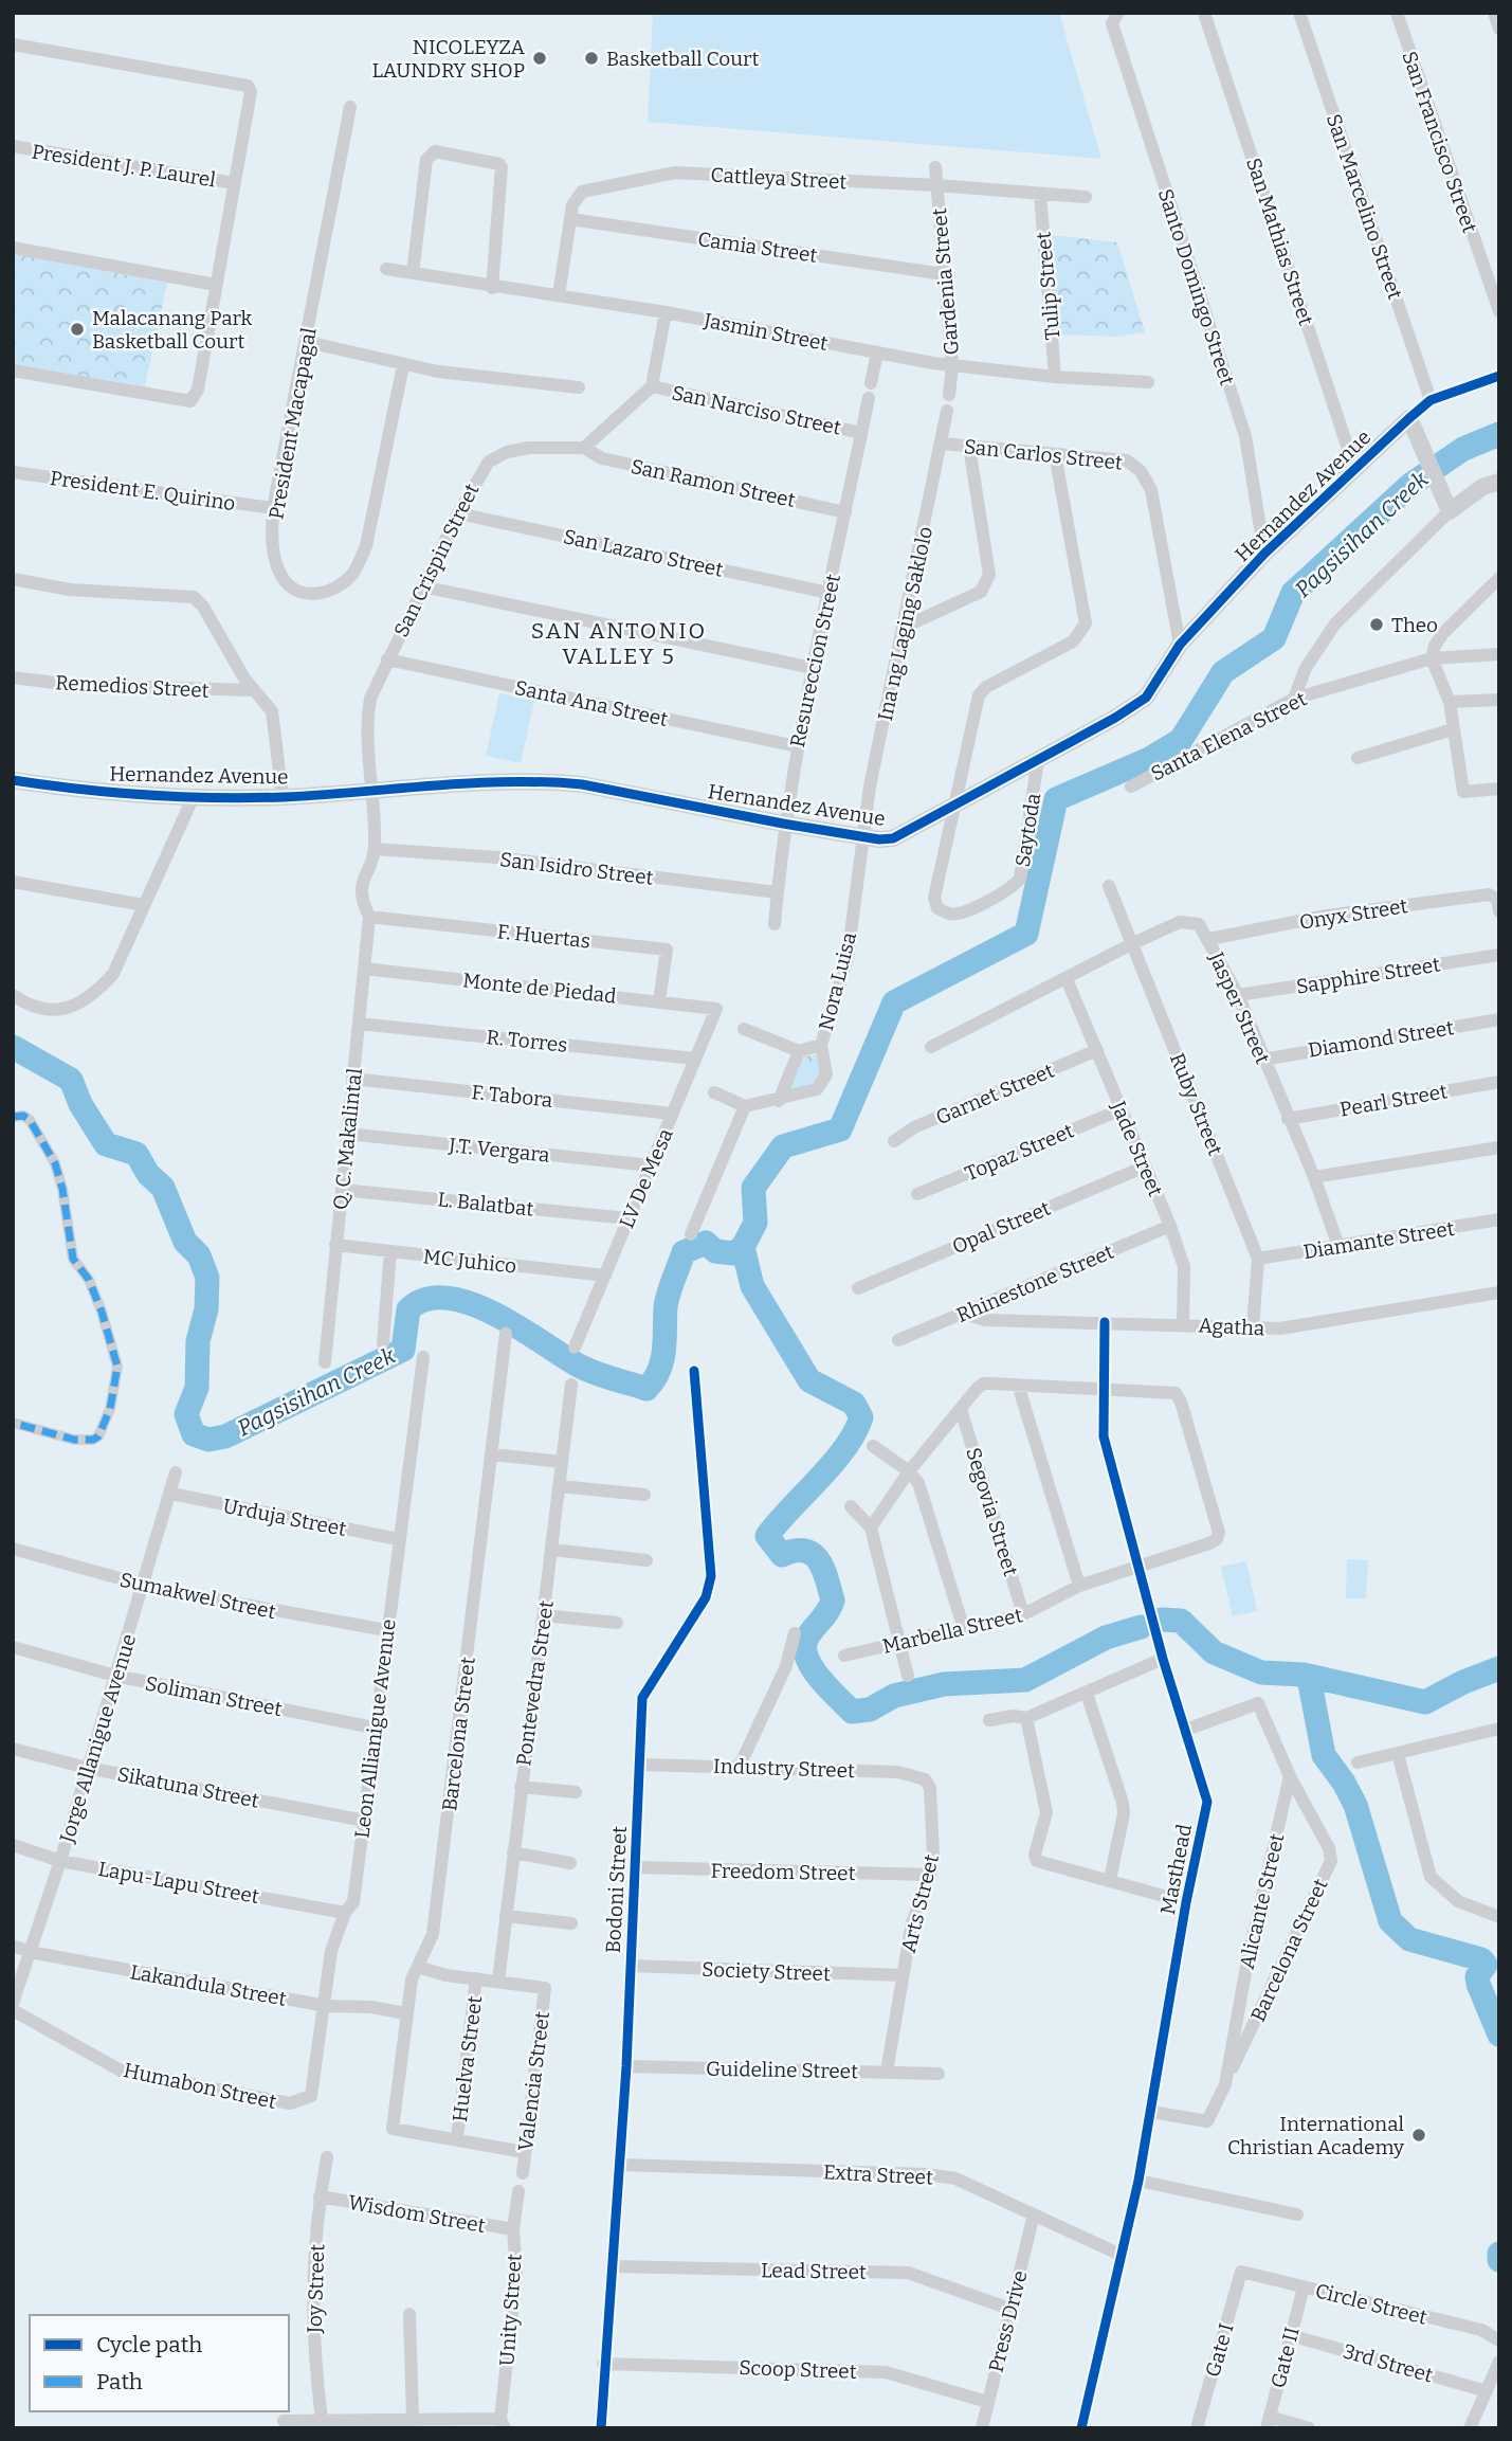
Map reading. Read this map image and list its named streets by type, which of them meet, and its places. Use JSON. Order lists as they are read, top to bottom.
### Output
{
  "streets": {
    "street": [
      "San Francisco Street",
      "President J. P. Laurel",
      "Cattleya Street",
      "San Marcelino Street",
      "San Mathias Street",
      "Camia Street",
      "Gardenia Street",
      "Tulip Street",
      "Santo Domingo Street",
      "Jasmin Street",
      "San Narciso Street",
      "President Macapagal",
      "San Carlos Street",
      "San Ramon Street",
      "President E. Quirino",
      "Hernandez Avenue",
      "San Lazaro Street",
      "San Crispin Street",
      "Ina ng Laging Saklolo",
      "Resureccion Street",
      "Remedios Street",
      "Santa Ana Street",
      "Santa Elena Street",
      "Saytoda",
      "San Isidro Street",
      "Onyx Street",
      "F. Huertas",
      "Sapphire Street",
      "Nora Luisa",
      "Monte de Piedad",
      "Jasper Street",
      "Diamond Street",
      "R. Torres",
      "Garnet Street",
      "F. Tabora",
      "Pearl Street",
      "Ruby Street",
      "Q. C. Makalintal",
      "Jade Street",
      "J.T. Vergara",
      "Topaz Street",
      "LV De Mesa",
      "L. Balatbat",
      "Opal Street",
      "Diamante Street",
      "MC Juhico",
      "Rhinestone Street",
      "Agatha",
      "Segovia Street",
      "Urduja Street",
      "Sumakwel Street",
      "Marbella Street",
      "Pontevedra Street",
      "Soliman Street",
      "Leon Allianigue Avenue",
      "Barcelona Street",
      "Jorge Allanigue Avenue",
      "Industry Street",
      "Sikatuna Street",
      "Masthead",
      "Freedom Street",
      "Lapu-Lapu Street",
      "Bodoni Street",
      "Alicante Street",
      "Arts Street",
      "Society Street",
      "Lakandula Street",
      "Huelva Street",
      "Guideline Street",
      "Valencia Street",
      "Humabon Street",
      "Extra Street",
      "Wisdom Street",
      "Lead Street",
      "Joy Street",
      "Circle Street",
      "Unity Street",
      "Press Drive",
      "Gate I",
      "Gate II",
      "3rd Street",
      "Scoop Street"
    ]
  },
  "crossings": [
    ["Cattleya Street", "Camia Street"],
    ["Cattleya Street", "Gardenia Street"],
    ["Cattleya Street", "Tulip Street"],
    ["Cattleya Street", "Jasmin Street"],
    ["San Marcelino Street", "Hernandez Avenue"],
    ["San Mathias Street", "Hernandez Avenue"],
    ["Camia Street", "Gardenia Street"],
    ["Gardenia Street", "Jasmin Street"],
    ["Tulip Street", "Jasmin Street"],
    ["Santo Domingo Street", "Hernandez Avenue"],
    ["San Narciso Street", "Resureccion Street"],
    ["President Macapagal", "President E. Quirino"],
    ["San Carlos Street", "Hernandez Avenue"],
    ["San Carlos Street", "Ina ng Laging Saklolo"],
    ["San Ramon Street", "San Crispin Street"],
    ["San Ramon Street", "Resureccion Street"],
    ["Hernandez Avenue", "San Crispin Street"],
    ["Hernandez Avenue", "Ina ng Laging Saklolo"],
    ["Hernandez Avenue", "Resureccion Street"],
    ["Hernandez Avenue", "Saytoda"],
    ["Hernandez Avenue", "Nora Luisa"],
    ["San Lazaro Street", "San Crispin Street"],
    ["San Lazaro Street", "Resureccion Street"],
    ["San Crispin Street", "Santa Ana Street"],
    ["San Crispin Street", "San Isidro Street"],
    ["San Crispin Street", "Q. C. Makalintal"],
    ["Ina ng Laging Saklolo", "Nora Luisa"],
    ["Resureccion Street", "Santa Ana Street"],
    ["Resureccion Street", "San Isidro Street"],
    ["San Isidro Street", "Q. C. Makalintal"],
    ["Onyx Street", "Jasper Street"],
    ["F. Huertas", "Monte de Piedad"],
    ["F. Huertas", "Q. C. Makalintal"],
    ["Sapphire Street", "Jasper Street"],
    ["Monte de Piedad", "Q. C. Makalintal"],
    ["Monte de Piedad", "LV De Mesa"],
    ["Jasper Street", "Diamond Street"],
    ["Jasper Street", "Pearl Street"],
    ["Jasper Street", "Ruby Street"],
    ["Jasper Street", "Jade Street"],
    ["Jasper Street", "Diamante Street"],
    ["R. Torres", "Q. C. Makalintal"],
    ["R. Torres", "LV De Mesa"],
    ["Garnet Street", "Jade Street"],
    ["F. Tabora", "Q. C. Makalintal"],
    ["F. Tabora", "LV De Mesa"],
    ["Ruby Street", "Diamante Street"],
    ["Ruby Street", "Agatha"],
    ["Q. C. Makalintal", "J.T. Vergara"],
    ["Q. C. Makalintal", "L. Balatbat"],
    ["Q. C. Makalintal", "MC Juhico"],
    ["Jade Street", "Topaz Street"],
    ["Jade Street", "Opal Street"],
    ["Jade Street", "Rhinestone Street"],
    ["Jade Street", "Agatha"],
    ["J.T. Vergara", "LV De Mesa"],
    ["LV De Mesa", "L. Balatbat"],
    ["LV De Mesa", "MC Juhico"],
    ["Rhinestone Street", "Agatha"],
    ["Agatha", "Masthead"],
    ["Segovia Street", "Marbella Street"],
    ["Urduja Street", "Leon Allianigue Avenue"],
    ["Urduja Street", "Jorge Allanigue Avenue"],
    ["Sumakwel Street", "Leon Allianigue Avenue"],
    ["Sumakwel Street", "Jorge Allanigue Avenue"],
    ["Marbella Street", "Masthead"],
    ["Pontevedra Street", "Valencia Street"],
    ["Soliman Street", "Leon Allianigue Avenue"],
    ["Soliman Street", "Jorge Allanigue Avenue"],
    ["Leon Allianigue Avenue", "Sikatuna Street"],
    ["Leon Allianigue Avenue", "Lapu-Lapu Street"],
    ["Leon Allianigue Avenue", "Lakandula Street"],
    ["Leon Allianigue Avenue", "Humabon Street"],
    ["Barcelona Street", "Alicante Street"],
    ["Barcelona Street", "Lakandula Street"],
    ["Barcelona Street", "Huelva Street"],
    ["Jorge Allanigue Avenue", "Sikatuna Street"],
    ["Jorge Allanigue Avenue", "Lapu-Lapu Street"],
    ["Jorge Allanigue Avenue", "Lakandula Street"],
    ["Industry Street", "Bodoni Street"],
    ["Industry Street", "Arts Street"],
    ["Masthead", "Alicante Street"],
    ["Masthead", "Extra Street"],
    ["Freedom Street", "Bodoni Street"],
    ["Freedom Street", "Arts Street"],
    ["Bodoni Street", "Society Street"],
    ["Bodoni Street", "Guideline Street"],
    ["Bodoni Street", "Extra Street"],
    ["Bodoni Street", "Lead Street"],
    ["Bodoni Street", "Scoop Street"],
    ["Arts Street", "Society Street"],
    ["Arts Street", "Guideline Street"],
    ["Extra Street", "Press Drive"],
    ["Wisdom Street", "Joy Street"],
    ["Wisdom Street", "Unity Street"],
    ["Lead Street", "Press Drive"],
    ["Circle Street", "Gate I"],
    ["Circle Street", "Gate II"],
    ["Press Drive", "Scoop Street"],
    ["Gate II", "3rd Street"]
  ],
  "districts": ["SAN ANTONIO VALLEY 5"],
  "water": ["Pagsisihan Creek"],
  "places": [
    "NICOLEYZA LAUNDRY SHOP",
    "Basketball Court",
    "Malacanang Park Basketball Court",
    "Theo",
    "International Christian Academy"
  ],
  "legend": ["Cycle path", "Path"]
}
